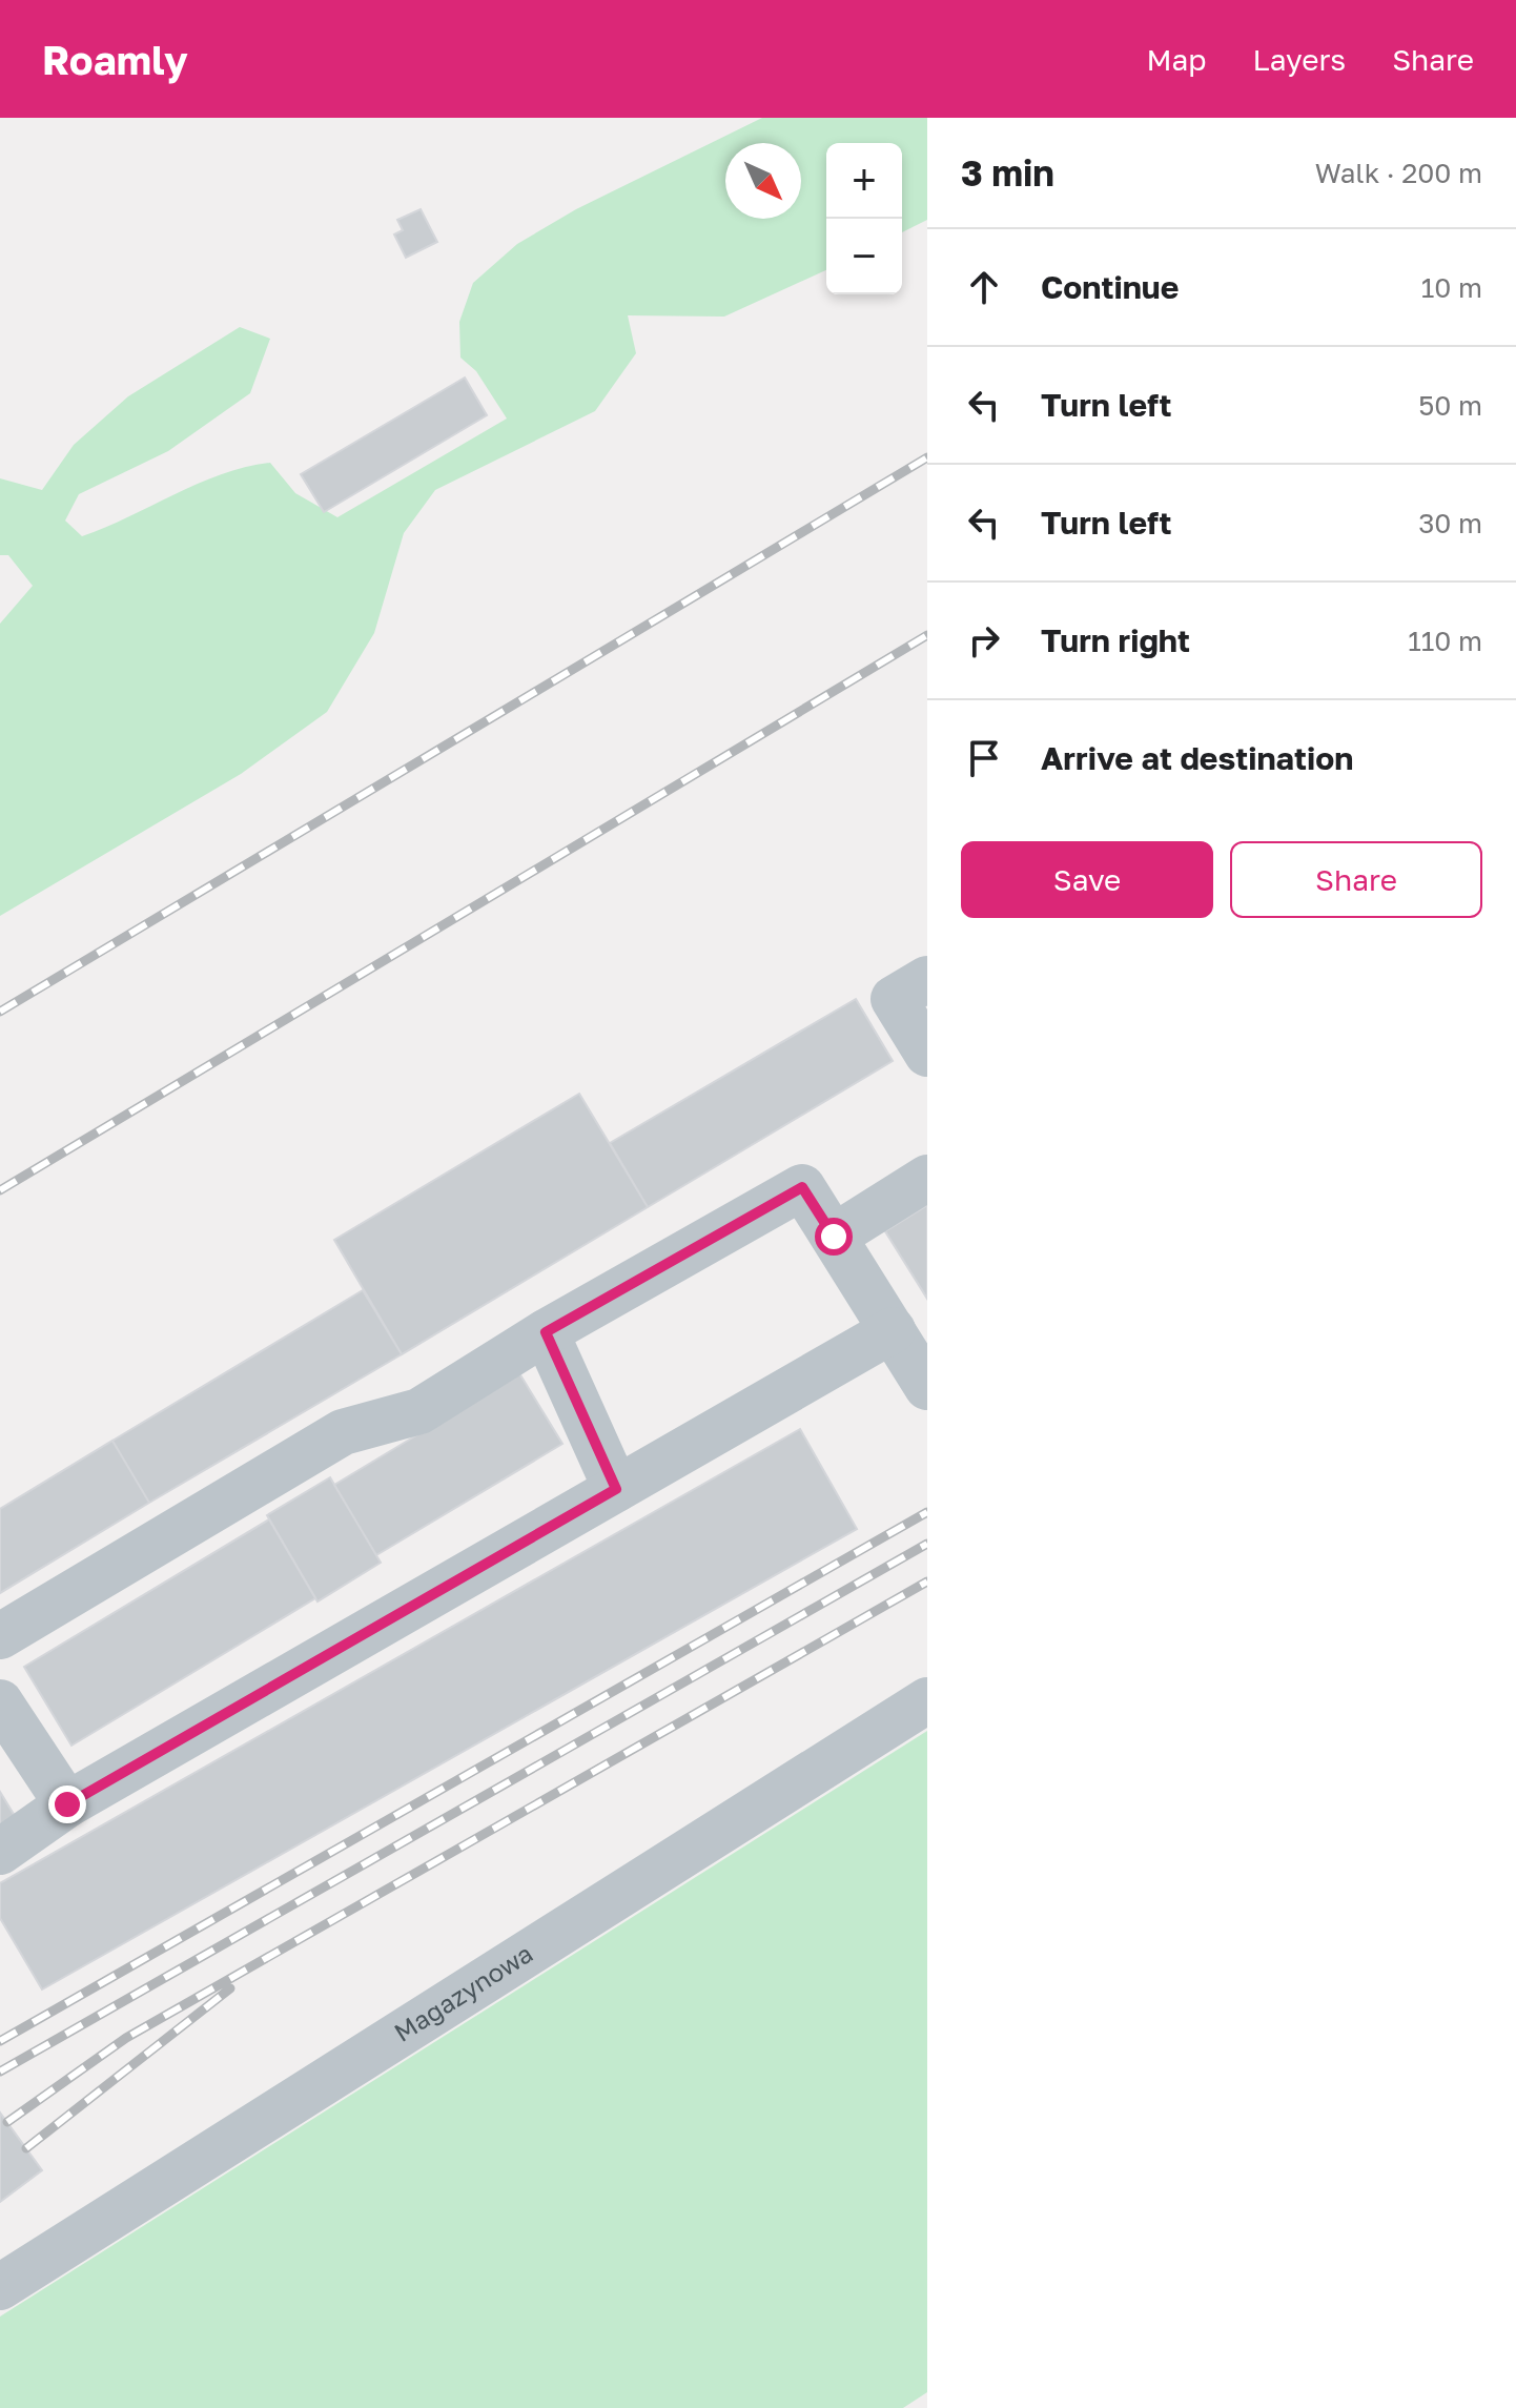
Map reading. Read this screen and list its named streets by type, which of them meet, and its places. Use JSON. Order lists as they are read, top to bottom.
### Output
{
  "streets": {
    "street": ["Magazynowa"]
  },
  "north": "bottom right",
  "page": {
    "header": "Roamly",
    "nav": ["Map", "Layers", "Share"],
    "heading": ["3 min", "Walk · 200 m"],
    "map_buttons": ["+", "−"],
    "list": [
      ["Continue", "10 m"],
      ["Turn left", "50 m"],
      ["Turn left", "30 m"],
      ["Turn right", "110 m"],
      "Arrive at destination"
    ],
    "buttons": ["Save", "Share"]
  }
}
